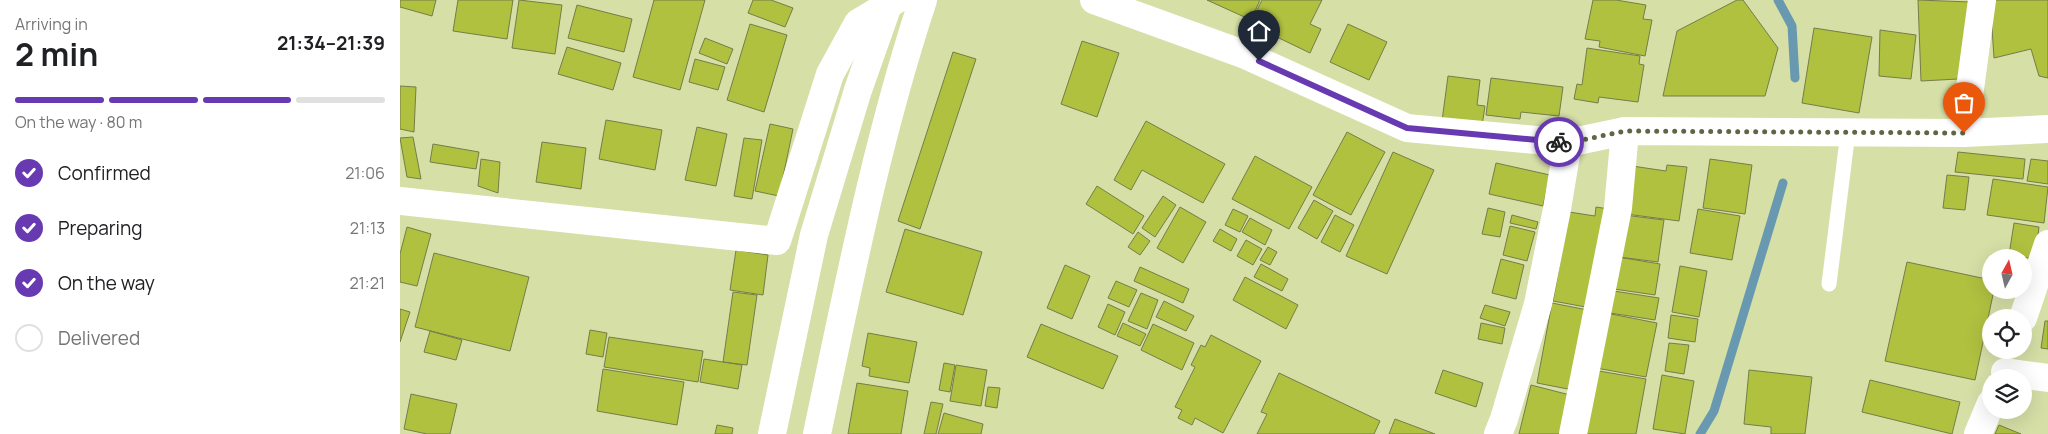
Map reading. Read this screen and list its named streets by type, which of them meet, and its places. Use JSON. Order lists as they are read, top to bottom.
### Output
{
  "north": "top",
  "page": {
    "heading": ["2 min", "Arriving in", "21:34–21:39"],
    "bar": "On the way · 80 m",
    "list": [
      ["Confirmed", "21:06"],
      ["Preparing", "21:13"],
      ["On the way", "21:21"],
      "Delivered"
    ]
  }
}
